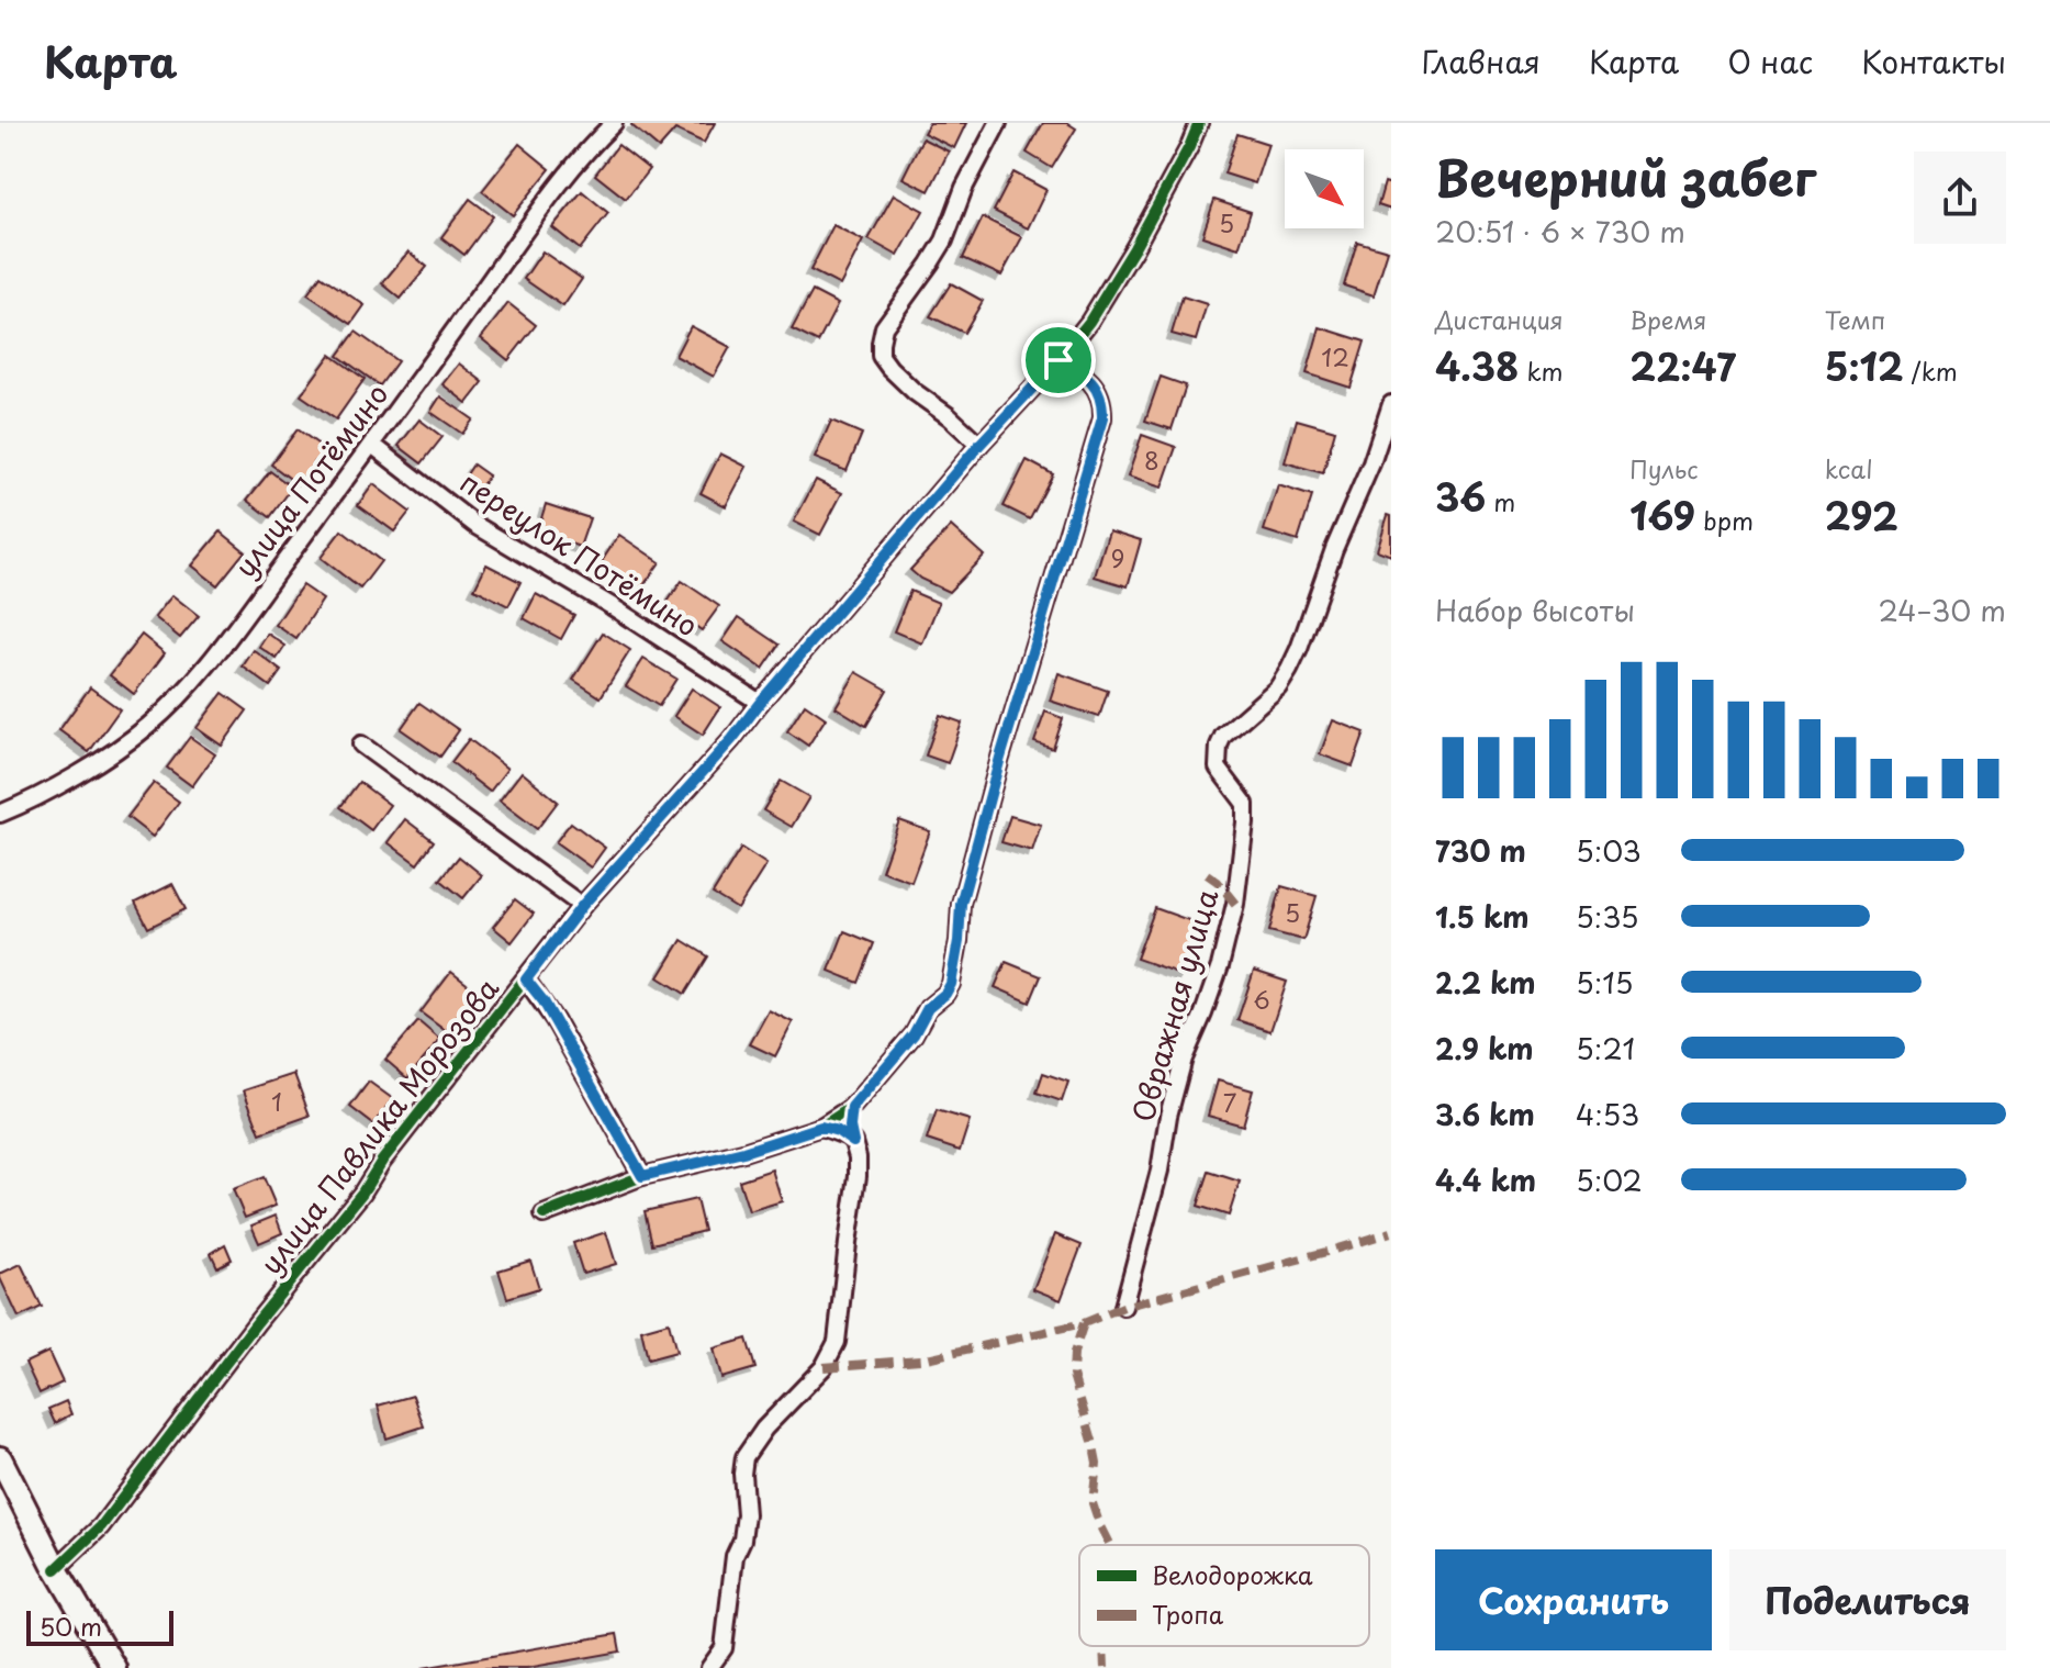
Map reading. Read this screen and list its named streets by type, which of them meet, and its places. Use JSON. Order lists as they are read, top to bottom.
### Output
{
  "streets": {
    "street": [
      "улица Потёмино",
      "переулок Потёмино",
      "Овражная улица",
      "улица Павлика Морозова"
    ]
  },
  "crossings": [
    ["улица Потёмино", "переулок Потёмино"],
    ["переулок Потёмино", "улица Павлика Морозова"]
  ],
  "house_numbers": [
    "5",
    "12",
    "8",
    "9",
    "5",
    "6",
    "1",
    "7"
  ],
  "legend": ["Велодорожка", "Тропа"],
  "scale_bar": "50 m",
  "north": "bottom right",
  "page": {
    "header": "Карта",
    "nav": [
      "Главная",
      "Карта",
      "О нас",
      "Контакты"
    ],
    "heading": ["Вечерний забег", "20:51 · 6 × 730 m"],
    "stats": [
      ["Дистанция", "4.38 km"],
      ["Время", "22:47"],
      ["Темп", "5:12 /km"],
      ["36 m"],
      ["Пульс", "169 bpm"],
      ["kcal", "292"]
    ],
    "chart": ["Набор высоты", "24–30 m"],
    "list": [
      {
        "name": "730 m",
        "note": "5:03"
      },
      {
        "name": "1.5 km",
        "note": "5:35"
      },
      {
        "name": "2.2 km",
        "note": "5:15"
      },
      {
        "name": "2.9 km",
        "note": "5:21"
      },
      {
        "name": "3.6 km",
        "note": "4:53"
      },
      {
        "name": "4.4 km",
        "note": "5:02"
      }
    ],
    "buttons": ["Сохранить", "Поделиться"],
    "scale": "50 m"
  }
}
